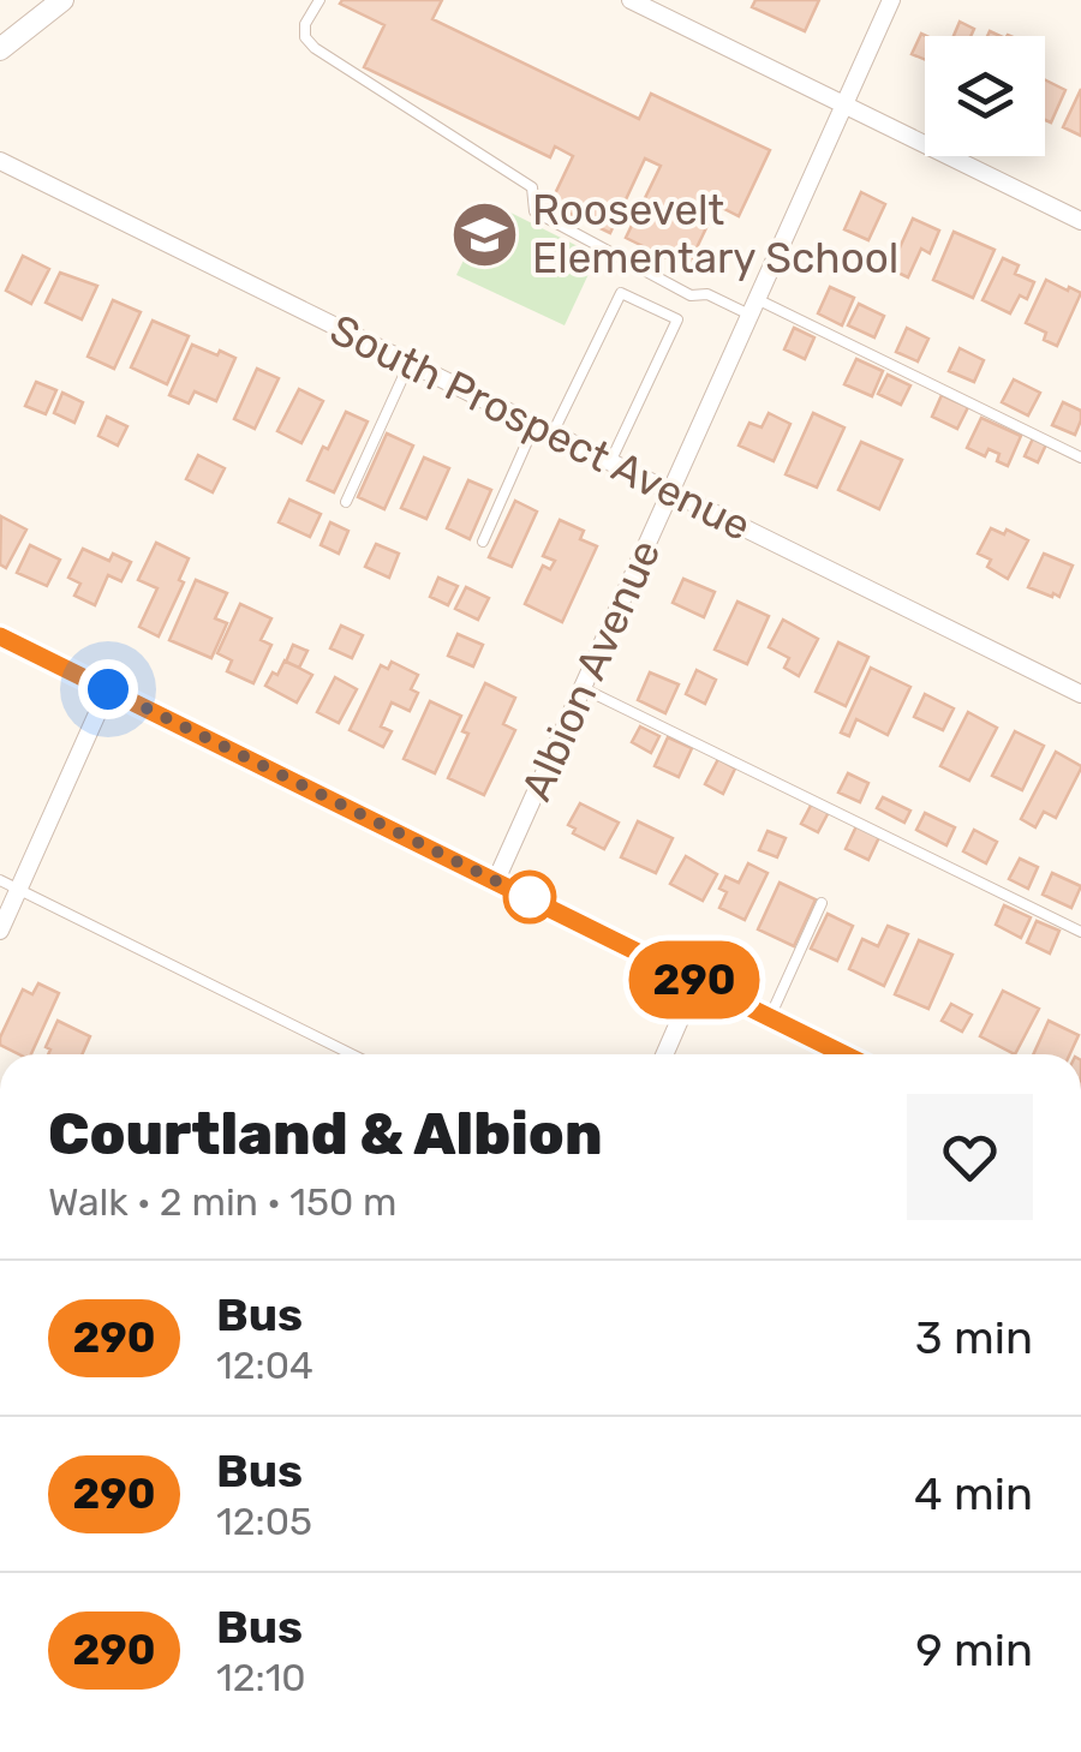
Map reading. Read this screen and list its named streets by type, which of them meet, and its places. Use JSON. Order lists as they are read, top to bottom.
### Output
{
  "streets": {
    "street": ["South Prospect Avenue", "Albion Avenue"]
  },
  "crossings": [
    ["South Prospect Avenue", "Albion Avenue"]
  ],
  "places": {
    "school or university": ["Roosevelt Elementary School"]
  },
  "lines": ["bus line 290"],
  "page": {
    "on_map": "290",
    "heading": ["Courtland & Albion", "Walk · 2 min · 150 m"],
    "list": [
      {
        "mark": "290",
        "name": "Bus",
        "note": "12:04",
        "value": "3 min"
      },
      {
        "mark": "290",
        "name": "Bus",
        "note": "12:05",
        "value": "4 min"
      },
      {
        "mark": "290",
        "name": "Bus",
        "note": "12:10",
        "value": "9 min"
      }
    ]
  }
}
